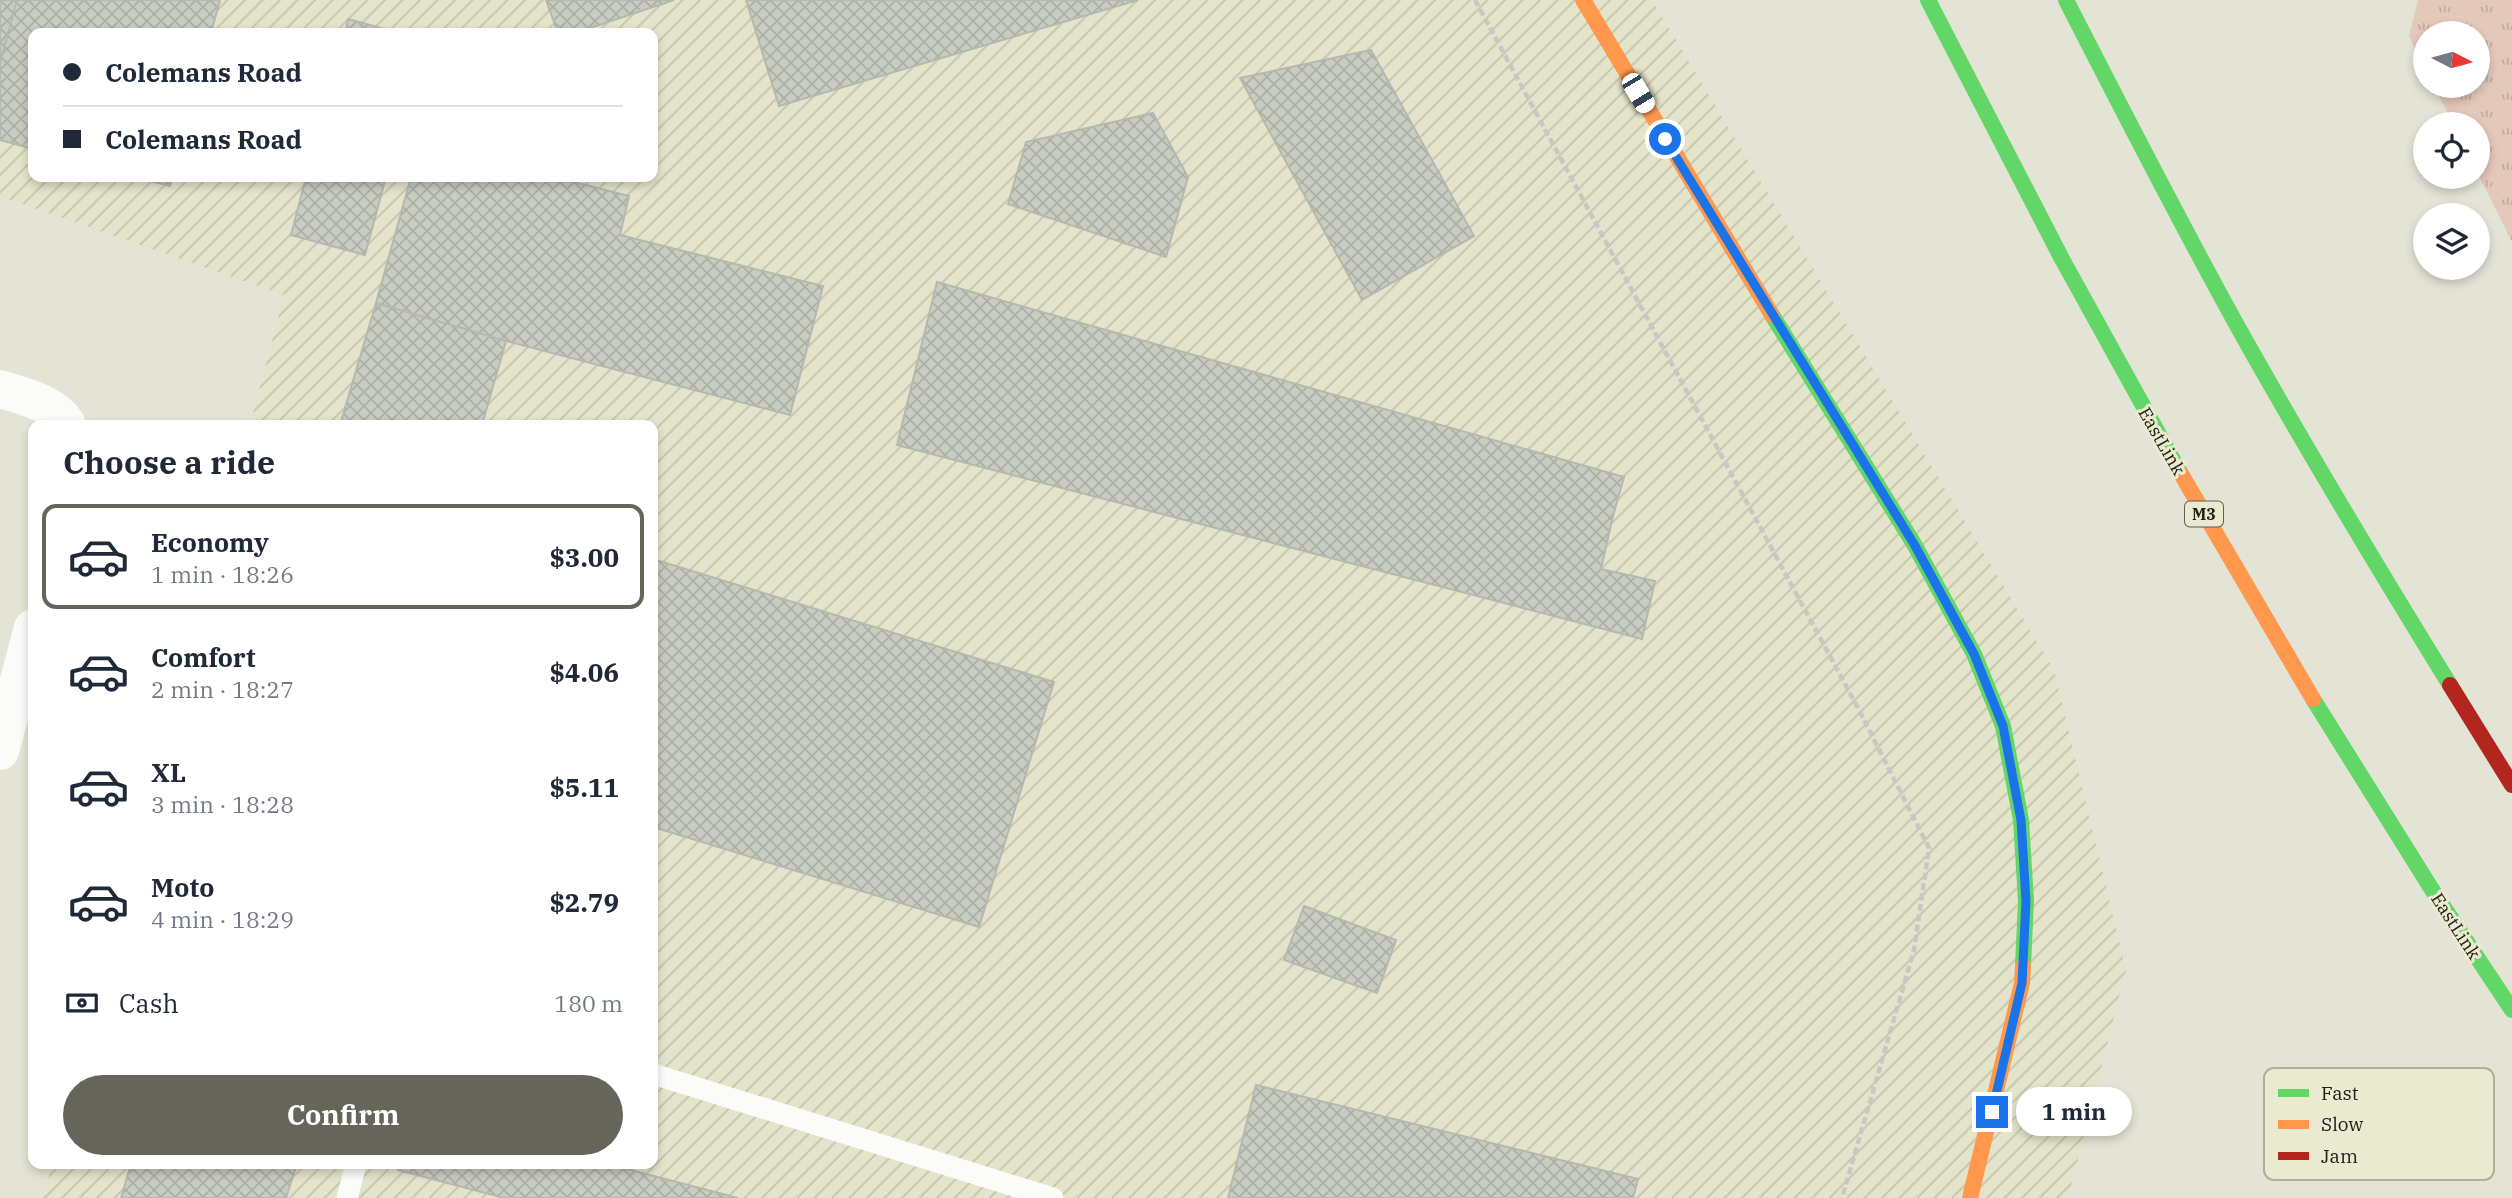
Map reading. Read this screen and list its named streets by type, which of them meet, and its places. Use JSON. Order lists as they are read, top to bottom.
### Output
{
  "streets": {
    "main road": ["EastLink", "M3"]
  },
  "legend": ["Fast", "Slow", "Jam"],
  "north": "right",
  "page": {
    "banner": ["Colemans Road", "Colemans Road"],
    "heading": "Choose a ride",
    "list": [
      {
        "name": "Economy",
        "note": "1 min · 18:26",
        "value": "$3.00"
      },
      {
        "name": "Comfort",
        "note": "2 min · 18:27",
        "value": "$4.06"
      },
      {
        "name": "XL",
        "note": "3 min · 18:28",
        "value": "$5.11"
      },
      {
        "name": "Moto",
        "note": "4 min · 18:29",
        "value": "$2.79"
      }
    ],
    "pay": ["Cash", "180 m"],
    "buttons": "Confirm",
    "bubble": "1 min"
  }
}
